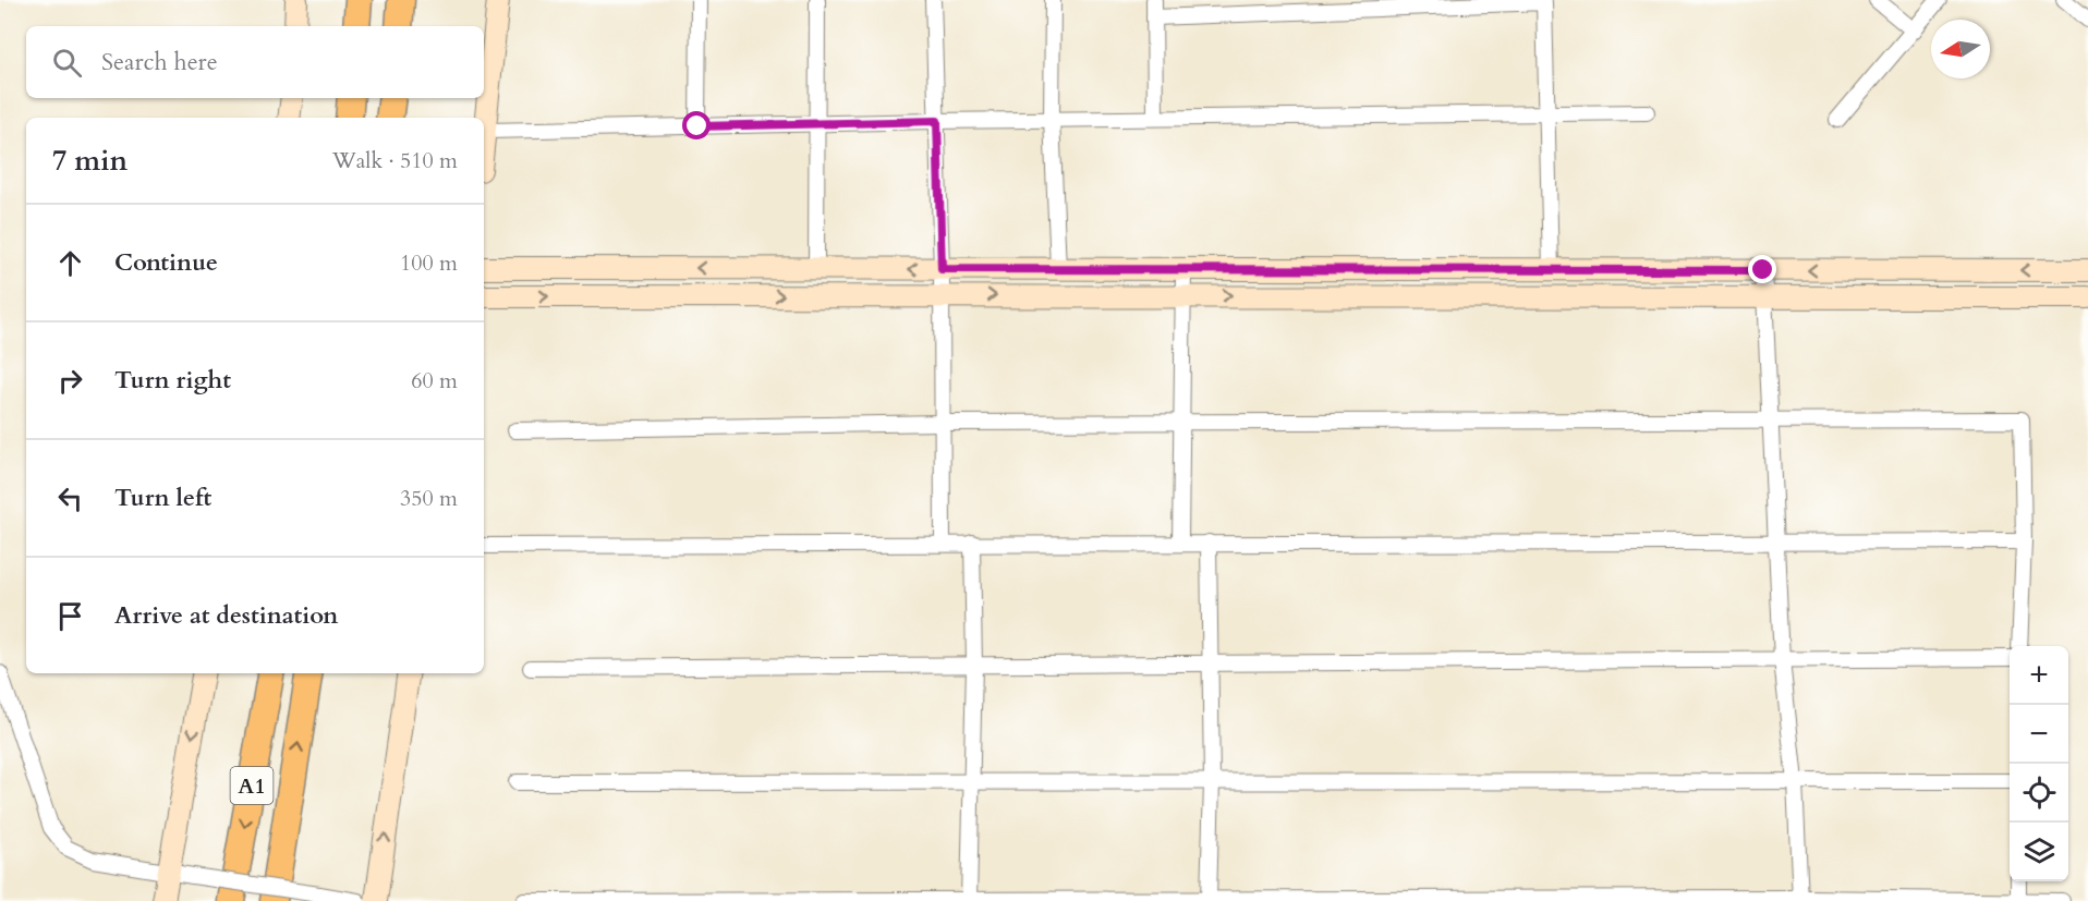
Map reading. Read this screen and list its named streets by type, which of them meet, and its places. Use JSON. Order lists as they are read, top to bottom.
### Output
{
  "streets": {
    "highway": ["A1"]
  },
  "north": "left",
  "page": {
    "search": "Search here",
    "heading": ["7 min", "Walk · 510 m"],
    "list": [
      ["Continue", "100 m"],
      ["Turn right", "60 m"],
      ["Turn left", "350 m"],
      "Arrive at destination"
    ],
    "map_buttons": ["+", "−"]
  }
}
